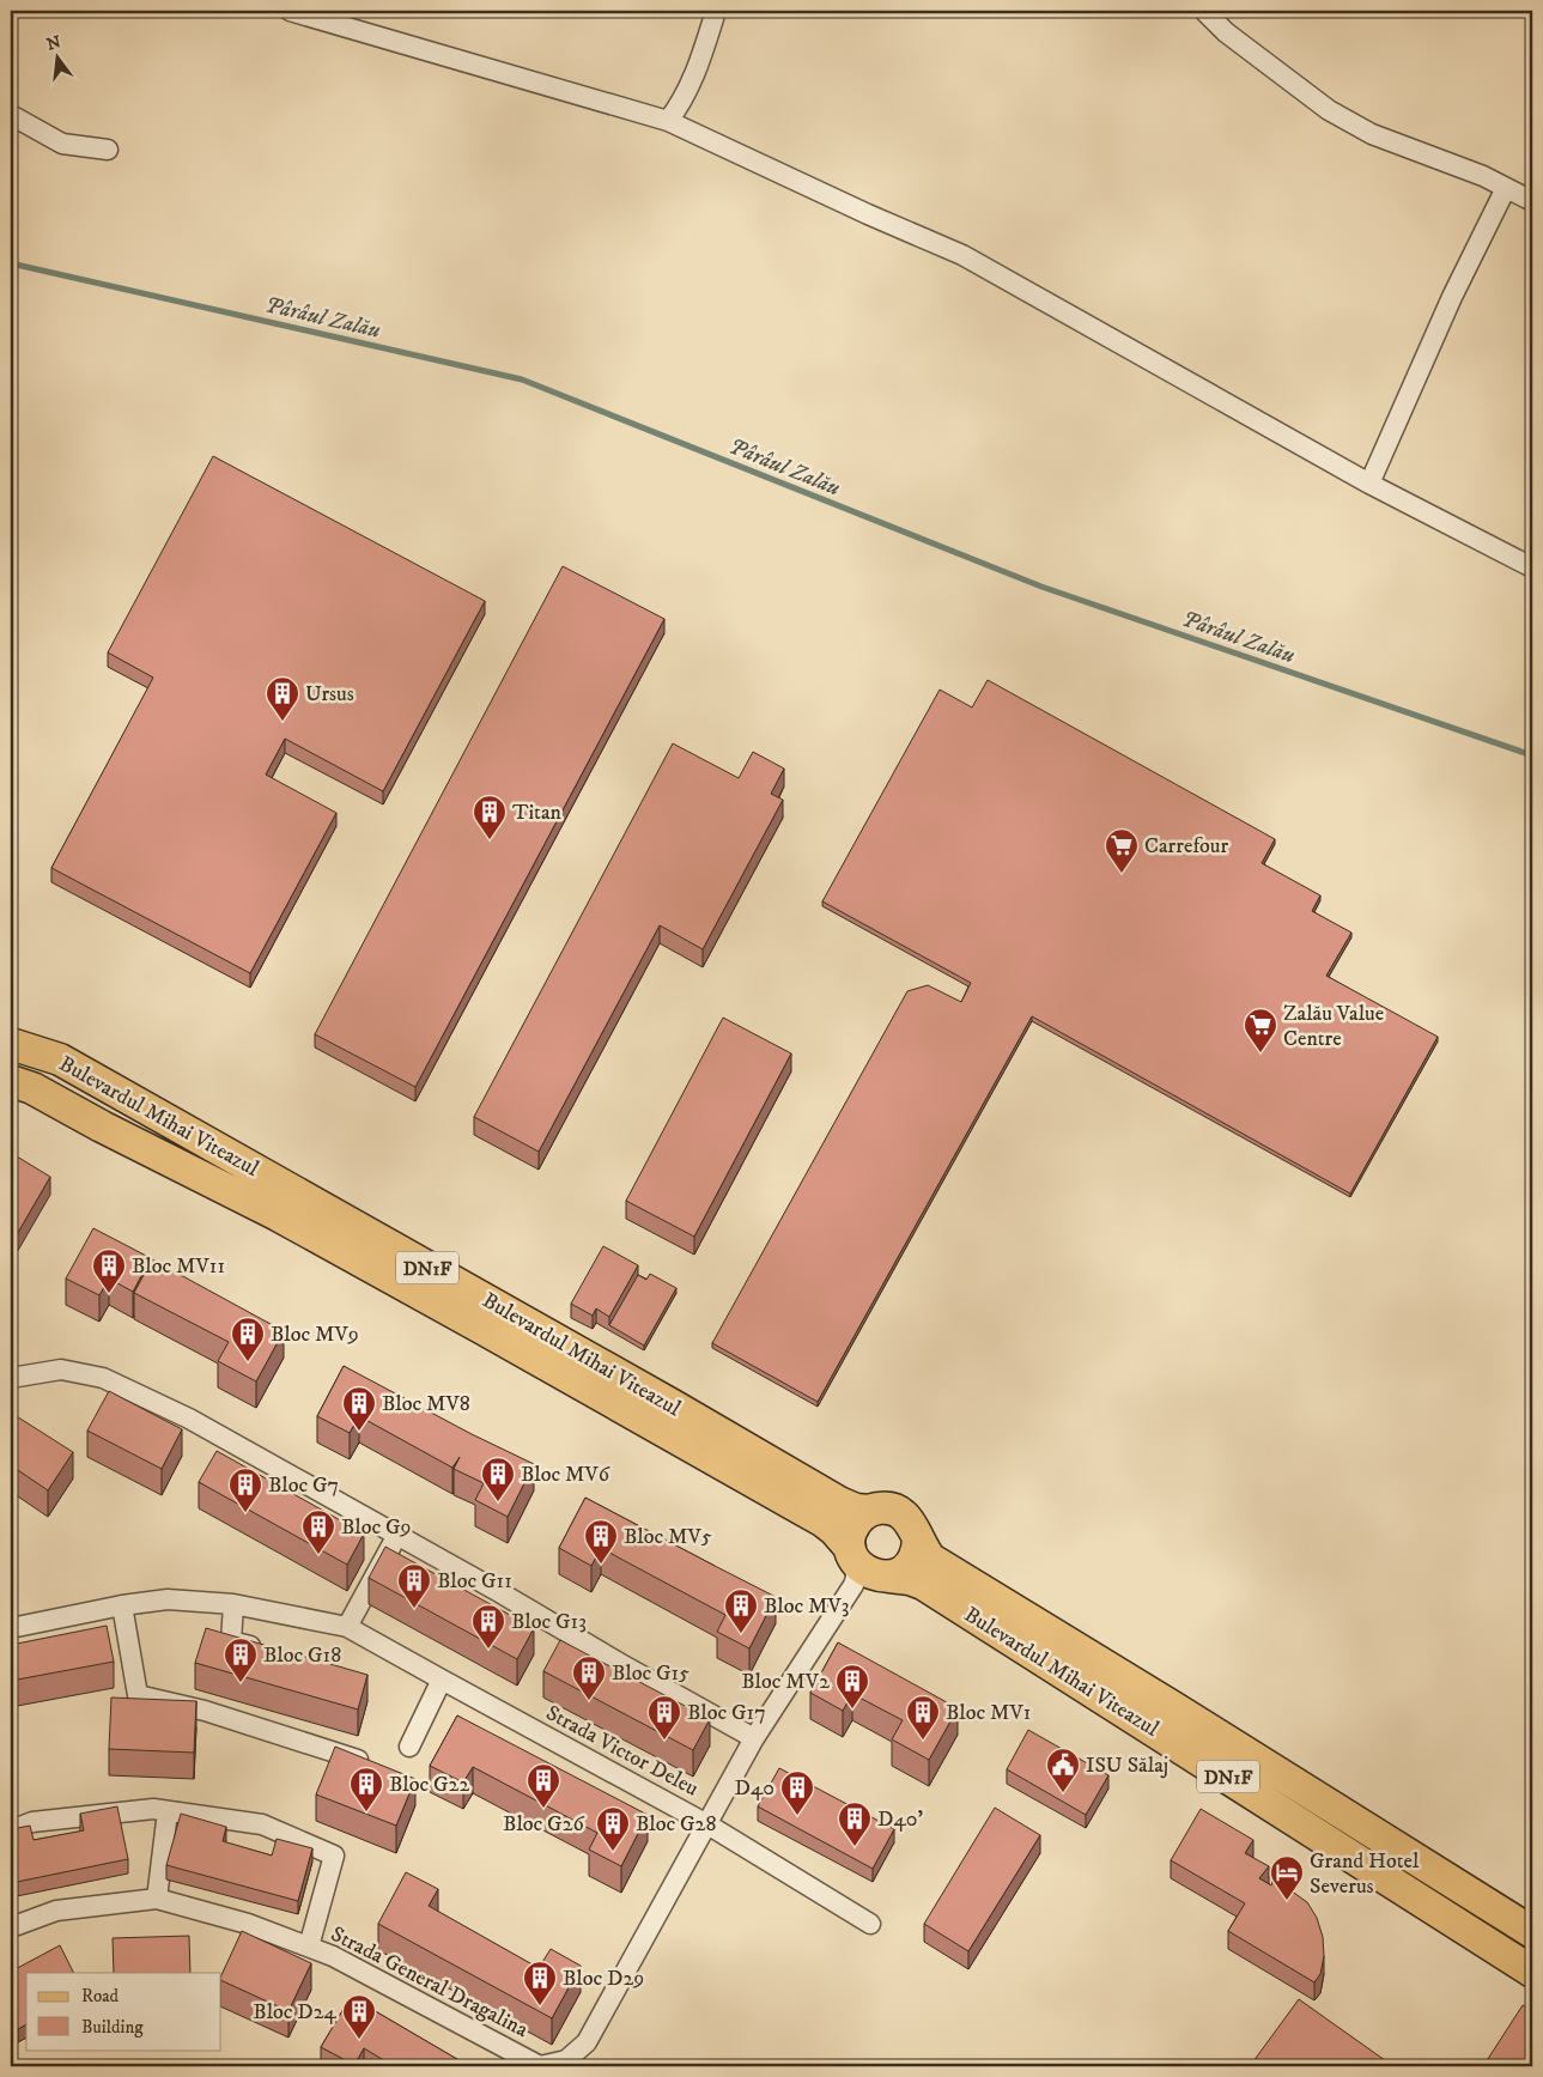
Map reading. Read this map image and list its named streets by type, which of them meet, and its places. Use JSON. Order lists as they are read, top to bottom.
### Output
{
  "streets": {
    "main road": ["Bulevardul Mihai Viteazul", "DN1F"],
    "street": ["Strada Victor Deleu", "Strada General Dragalina"]
  },
  "crossings": [
    ["Bulevardul Mihai Viteazul", "Strada General Dragalina"],
    ["Strada Victor Deleu", "Strada General Dragalina"]
  ],
  "water": ["Pârâul Zalău"],
  "places": {
    "building": [
      "Ursus",
      "Titan",
      "Bloc MV11",
      "Bloc MV9",
      "Bloc MV8",
      "Bloc MV6",
      "Bloc G7",
      "Bloc G9",
      "Bloc MV5",
      "Bloc G11",
      "Bloc MV3",
      "Bloc G13",
      "Bloc G18",
      "Bloc G15",
      "Bloc MV2",
      "Bloc G17",
      "Bloc MV1",
      "Bloc G26",
      "Bloc G22",
      "D40",
      "D40'",
      "Bloc G28",
      "Bloc D29",
      "Bloc D24"
    ],
    "supermarket": ["Carrefour", "Zalău Value Centre"],
    "public building": ["ISU Sălaj"],
    "hotel": ["Grand Hotel Severus"]
  },
  "legend": ["Road", "Building"],
  "north": "top"
}
